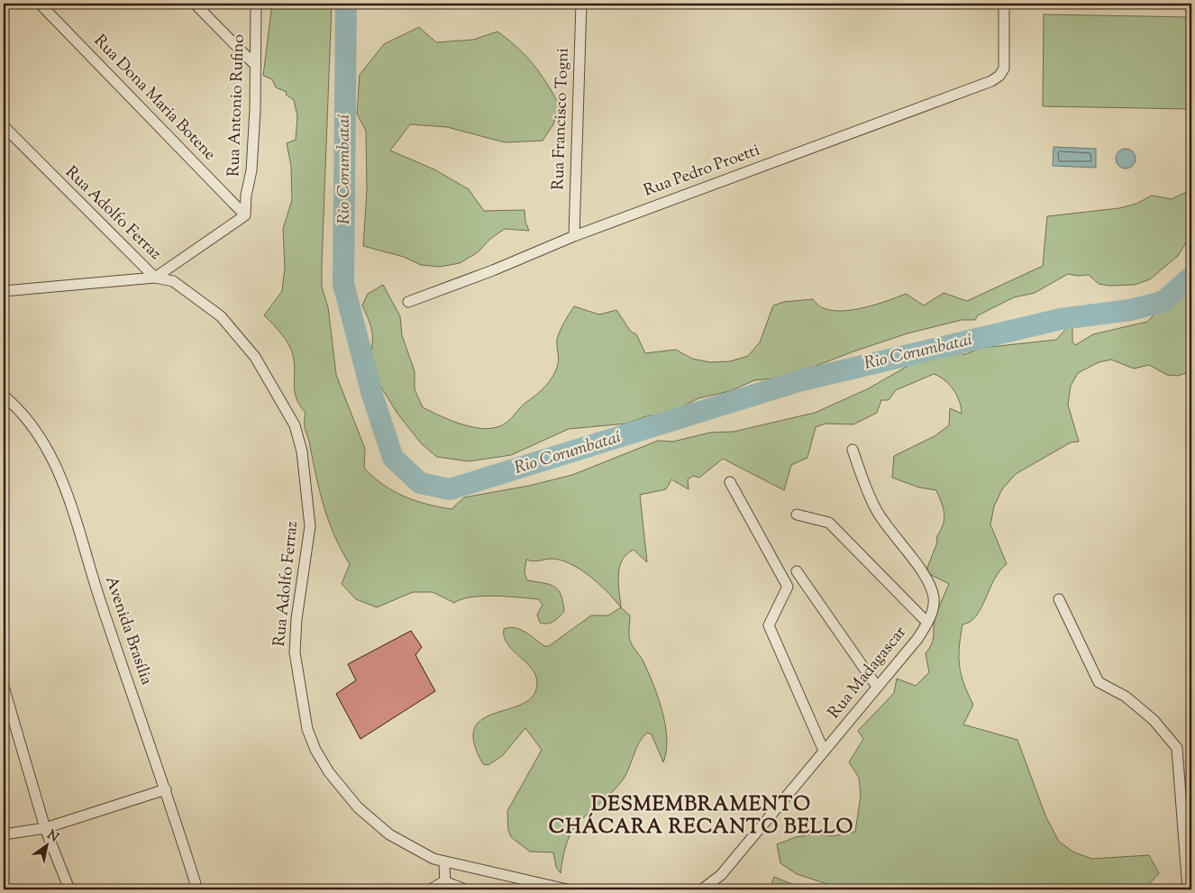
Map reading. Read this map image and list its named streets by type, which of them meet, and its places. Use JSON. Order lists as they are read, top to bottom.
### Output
{
  "streets": {
    "street": [
      "Rua Dona Maria Botene",
      "Rua Antonio Rufino",
      "Rua Francisco Togni",
      "Rua Pedro Proetti",
      "Rua Adolfo Ferraz",
      "Avenida Brasília",
      "Rua Madagascar"
    ]
  },
  "crossings": [
    ["Rua Dona Maria Botene", "Rua Antonio Rufino"],
    ["Rua Francisco Togni", "Rua Pedro Proetti"]
  ],
  "districts": ["DESMEMBRAMENTO CHÁCARA RECANTO BELLO"],
  "water": ["Rio Corumbataí"],
  "north": "top right"
}
